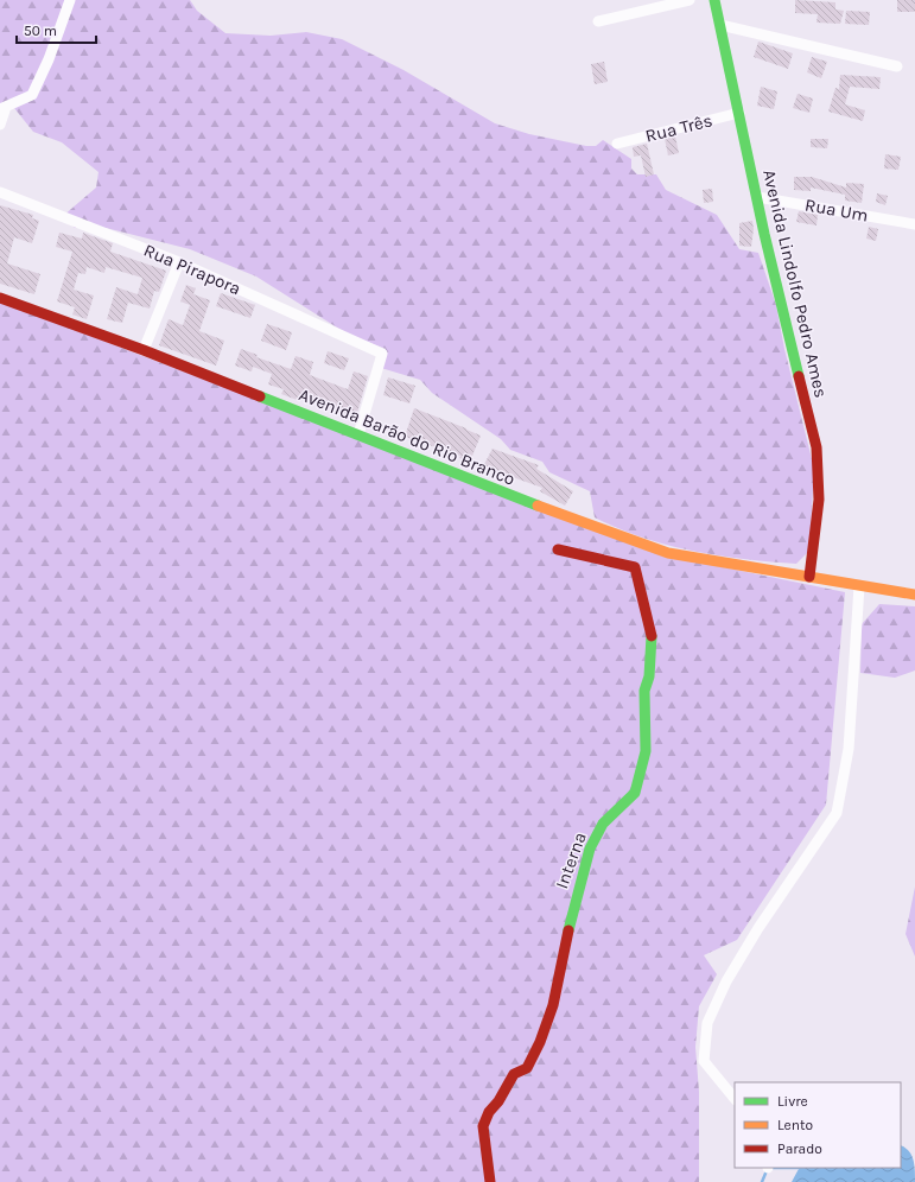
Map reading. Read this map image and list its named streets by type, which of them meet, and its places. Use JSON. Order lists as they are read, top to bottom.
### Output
{
  "streets": {
    "street": [
      "Rua Três",
      "Rua Um",
      "Rua Pirapora",
      "Avenida Lindolfo Pedro Ames",
      "Avenida Barão do Rio Branco",
      "Interna"
    ]
  },
  "crossings": [
    ["Rua Três", "Avenida Lindolfo Pedro Ames"],
    ["Rua Um", "Avenida Lindolfo Pedro Ames"],
    ["Rua Pirapora", "Avenida Barão do Rio Branco"],
    ["Avenida Lindolfo Pedro Ames", "Avenida Barão do Rio Branco"]
  ],
  "legend": ["Livre", "Lento", "Parado"],
  "scale_bar": "50 m"
}
